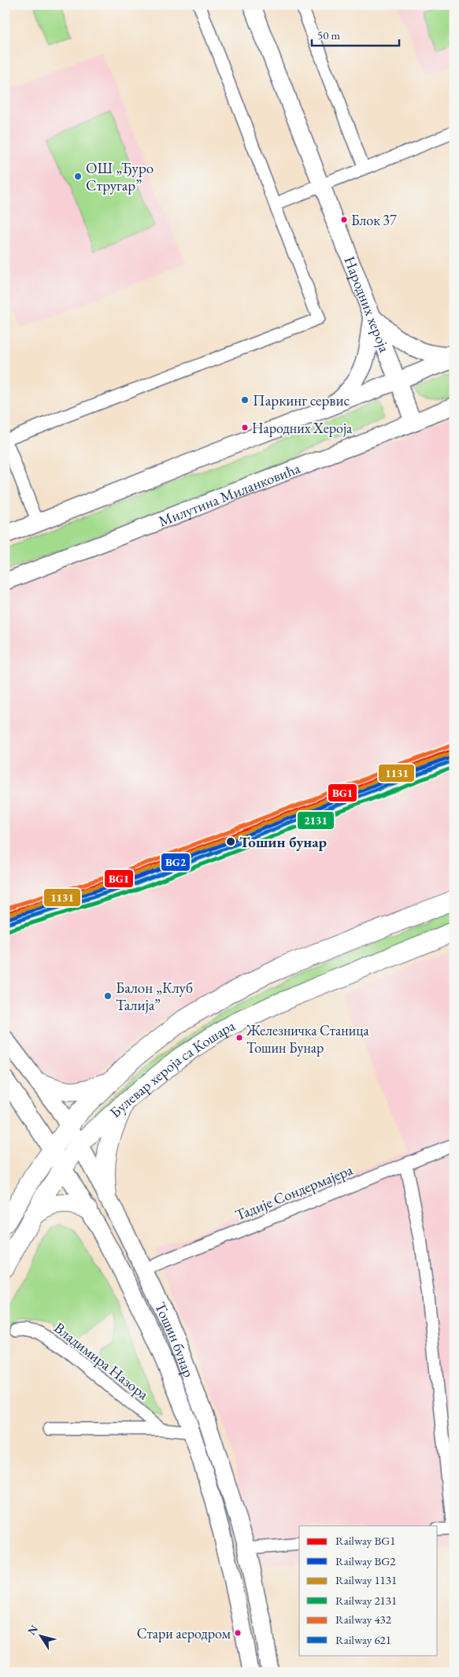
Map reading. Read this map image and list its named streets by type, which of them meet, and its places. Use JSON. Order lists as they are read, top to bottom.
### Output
{
  "streets": {
    "main road": ["Булевар хероја са Кошара"],
    "street": [
      "Народних хероја",
      "Милутина Миланковића",
      "Тадије Сондермајера",
      "Тошин бунар",
      "Владимира Назора"
    ]
  },
  "crossings": [
    ["Народних хероја", "Милутина Миланковића"],
    ["Булевар хероја са Кошара", "Тошин бунар"],
    ["Тадије Сондермајера", "Тошин бунар"]
  ],
  "places": [
    "ОШ „Ђуро Стругар”",
    "Блок 37",
    "Паркинг сервис",
    "Народних Хероја",
    "Тошин бунар",
    "Балон „Клуб Талија”",
    "Железничка Станица Тошин Бунар",
    "Стари аеродром"
  ],
  "lines": [
    "rail line 432",
    "rail line BG1",
    "rail line 1131",
    "rail line BG2",
    "rail line 621",
    "rail line 2131"
  ],
  "legend": [
    "Railway BG1",
    "Railway BG2",
    "Railway 1131",
    "Railway 2131",
    "Railway 432",
    "Railway 621"
  ],
  "scale_bar": "50 m",
  "north": "top left"
}
